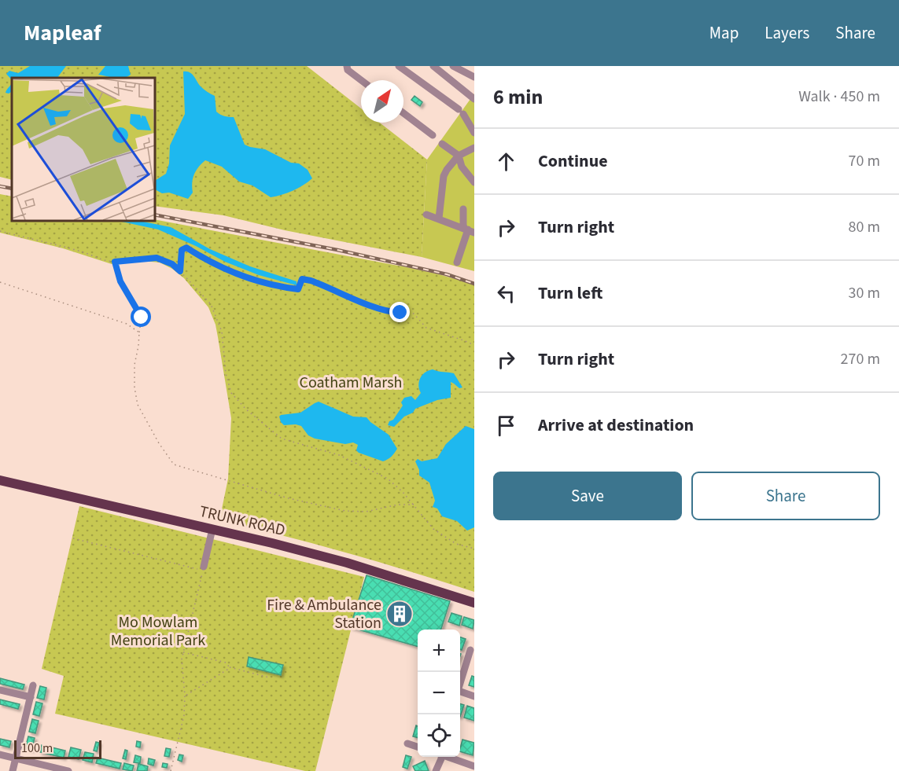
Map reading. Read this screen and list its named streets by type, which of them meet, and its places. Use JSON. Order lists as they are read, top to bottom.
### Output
{
  "streets": {
    "main road": ["TRUNK ROAD"]
  },
  "parks": ["Coatham Marsh", "Mo Mowlam Memorial Park"],
  "places": {
    "building": ["Fire & Ambulance Station"]
  },
  "scale_bar": "100 m",
  "north": "top right",
  "page": {
    "header": "Mapleaf",
    "nav": ["Map", "Layers", "Share"],
    "heading": ["6 min", "Walk · 450 m"],
    "list": [
      ["Continue", "70 m"],
      ["Turn right", "80 m"],
      ["Turn left", "30 m"],
      ["Turn right", "270 m"],
      "Arrive at destination"
    ],
    "buttons": ["Save", "Share"],
    "map_buttons": ["+", "−"],
    "scale": "100 m"
  }
}
